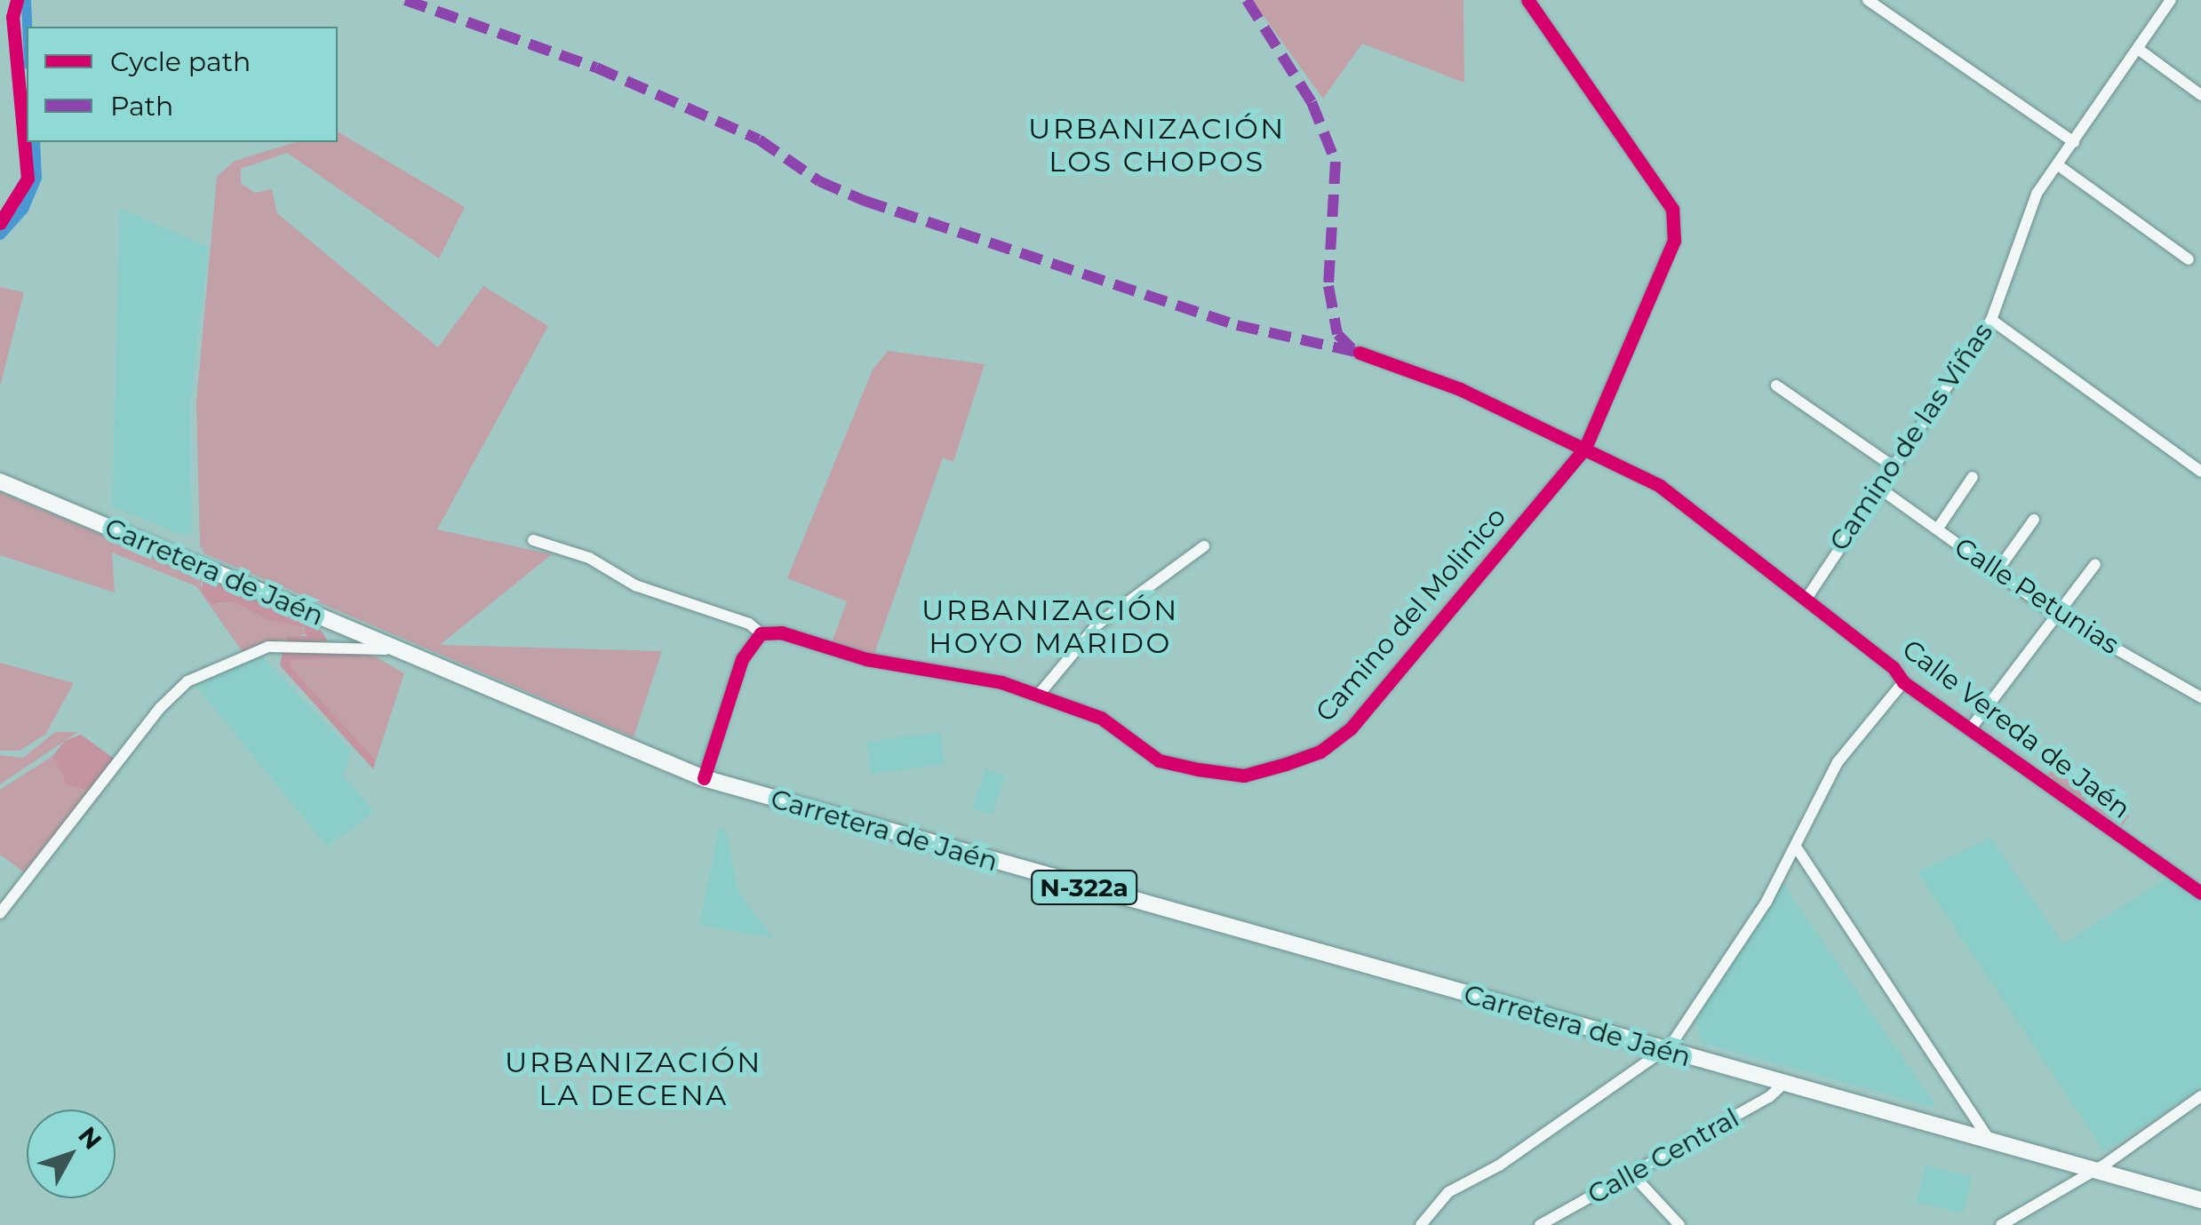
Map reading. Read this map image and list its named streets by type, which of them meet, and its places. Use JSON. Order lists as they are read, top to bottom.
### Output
{
  "streets": {
    "highway": ["Carretera de Jaén", "N-322a"],
    "street": [
      "Camino de las Viñas",
      "Calle Petunias",
      "Camino del Molinico",
      "Calle Vereda de Jaén",
      "Calle Central"
    ]
  },
  "crossings": [
    ["Camino de las Viñas", "Calle Petunias"],
    ["Camino de las Viñas", "Calle Vereda de Jaén"],
    ["Carretera de Jaén", "Calle Central"],
    ["Camino del Molinico", "Calle Vereda de Jaén"]
  ],
  "districts": ["URBANIZACIÓN LOS CHOPOS", "URBANIZACIÓN HOYO MARIDO", "URBANIZACIÓN LA DECENA"],
  "legend": ["Cycle path", "Path"],
  "north": "top right"
}
